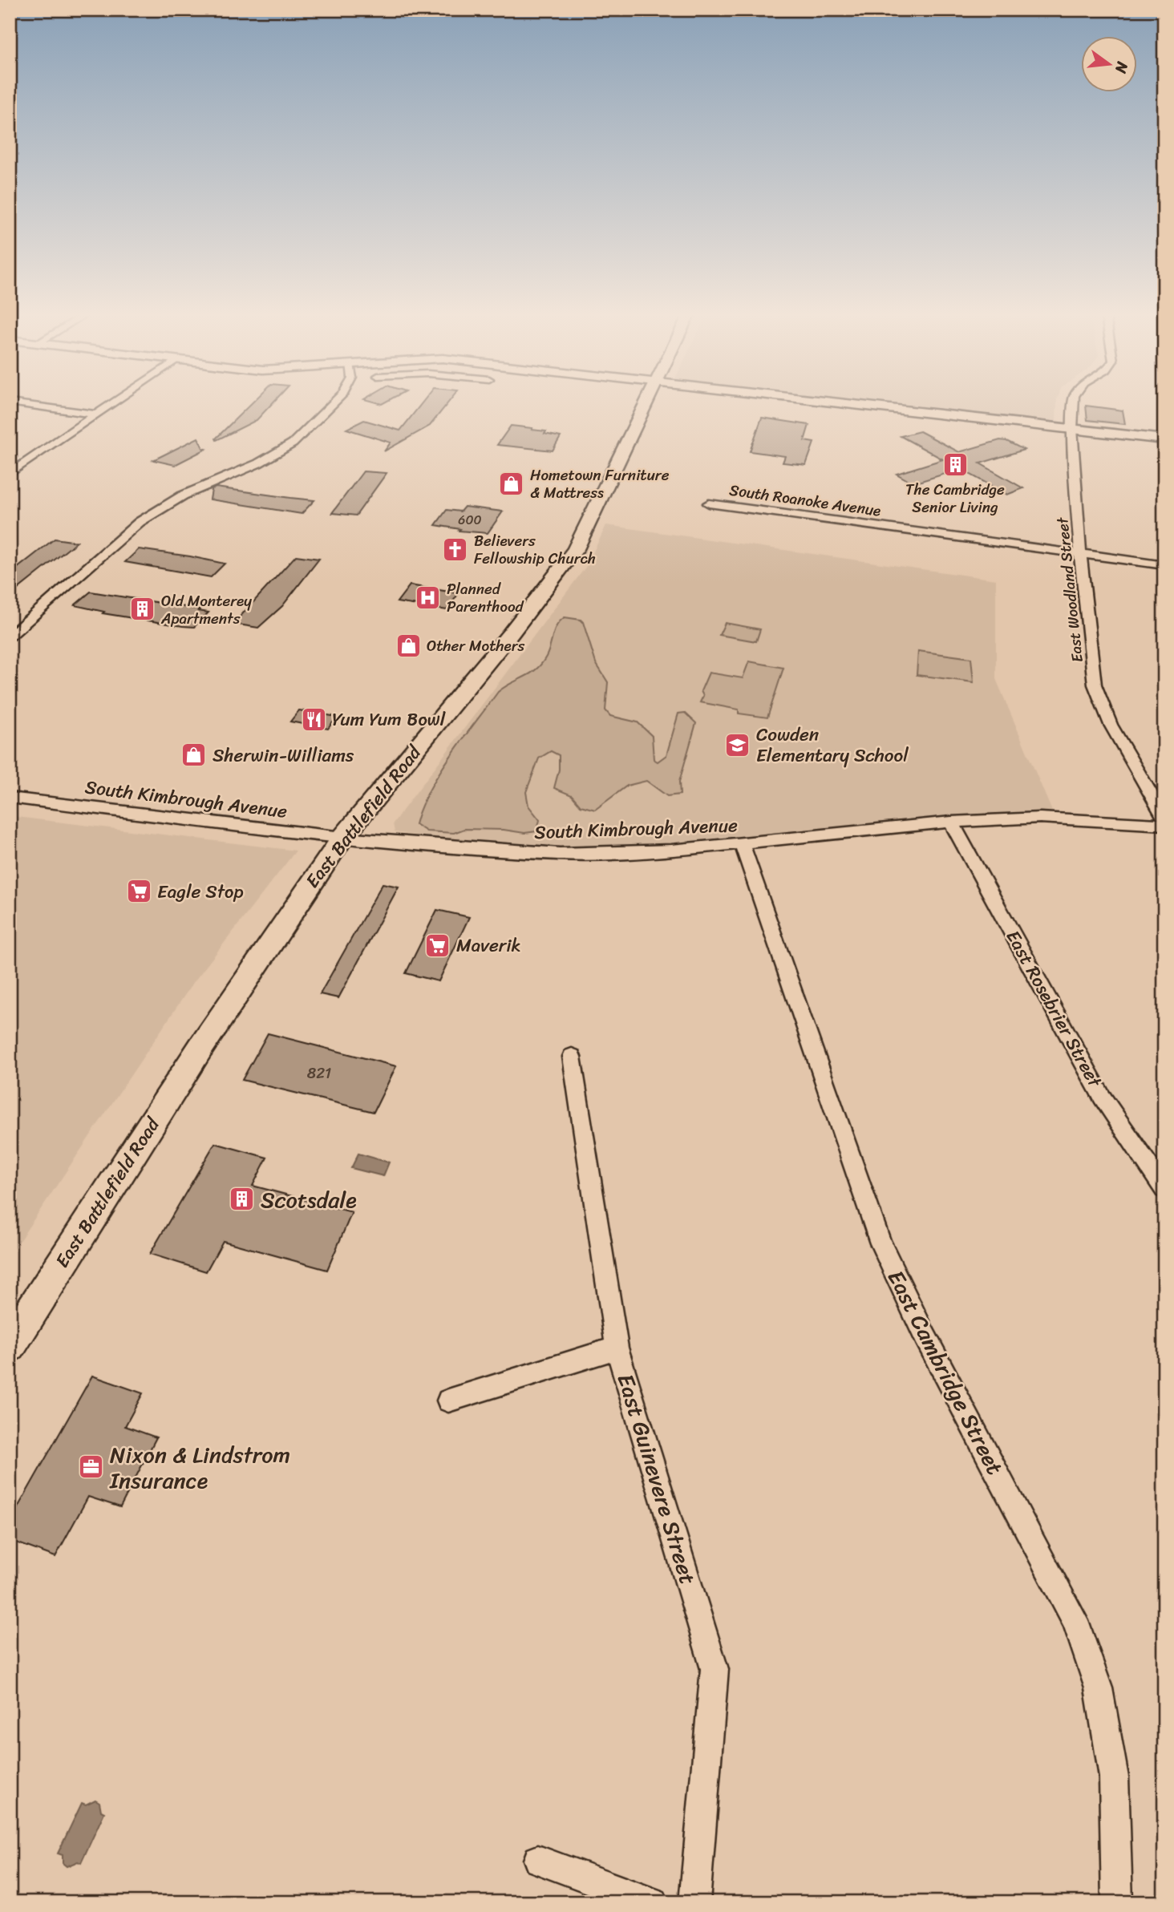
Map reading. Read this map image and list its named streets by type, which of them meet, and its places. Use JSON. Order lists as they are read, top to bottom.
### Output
{
  "streets": {
    "main road": ["East Battlefield Road"],
    "street": [
      "South Roanoke Avenue",
      "East Woodland Street",
      "South Kimbrough Avenue",
      "East Rosebrier Street",
      "East Cambridge Street",
      "East Guinevere Street"
    ]
  },
  "crossings": [
    ["South Roanoke Avenue", "East Woodland Street"],
    ["South Kimbrough Avenue", "East Battlefield Road"],
    ["South Kimbrough Avenue", "East Rosebrier Street"],
    ["South Kimbrough Avenue", "East Cambridge Street"]
  ],
  "places": {
    "building": ["The Cambridge Senior Living", "Old Monterey Apartments", "Scotsdale"],
    "shop": ["Hometown Furniture & Mattress", "Other Mothers", "Sherwin-Williams"],
    "church": ["Believers Fellowship Church"],
    "hospital": ["Planned Parenthood"],
    "restaurant": ["Yum Yum Bowl"],
    "school or university": ["Cowden Elementary School"],
    "supermarket": ["Eagle Stop", "Maverik"],
    "office": ["Nixon & Lindstrom Insurance"]
  },
  "house_numbers": ["600", "821"],
  "north": "right"
}
